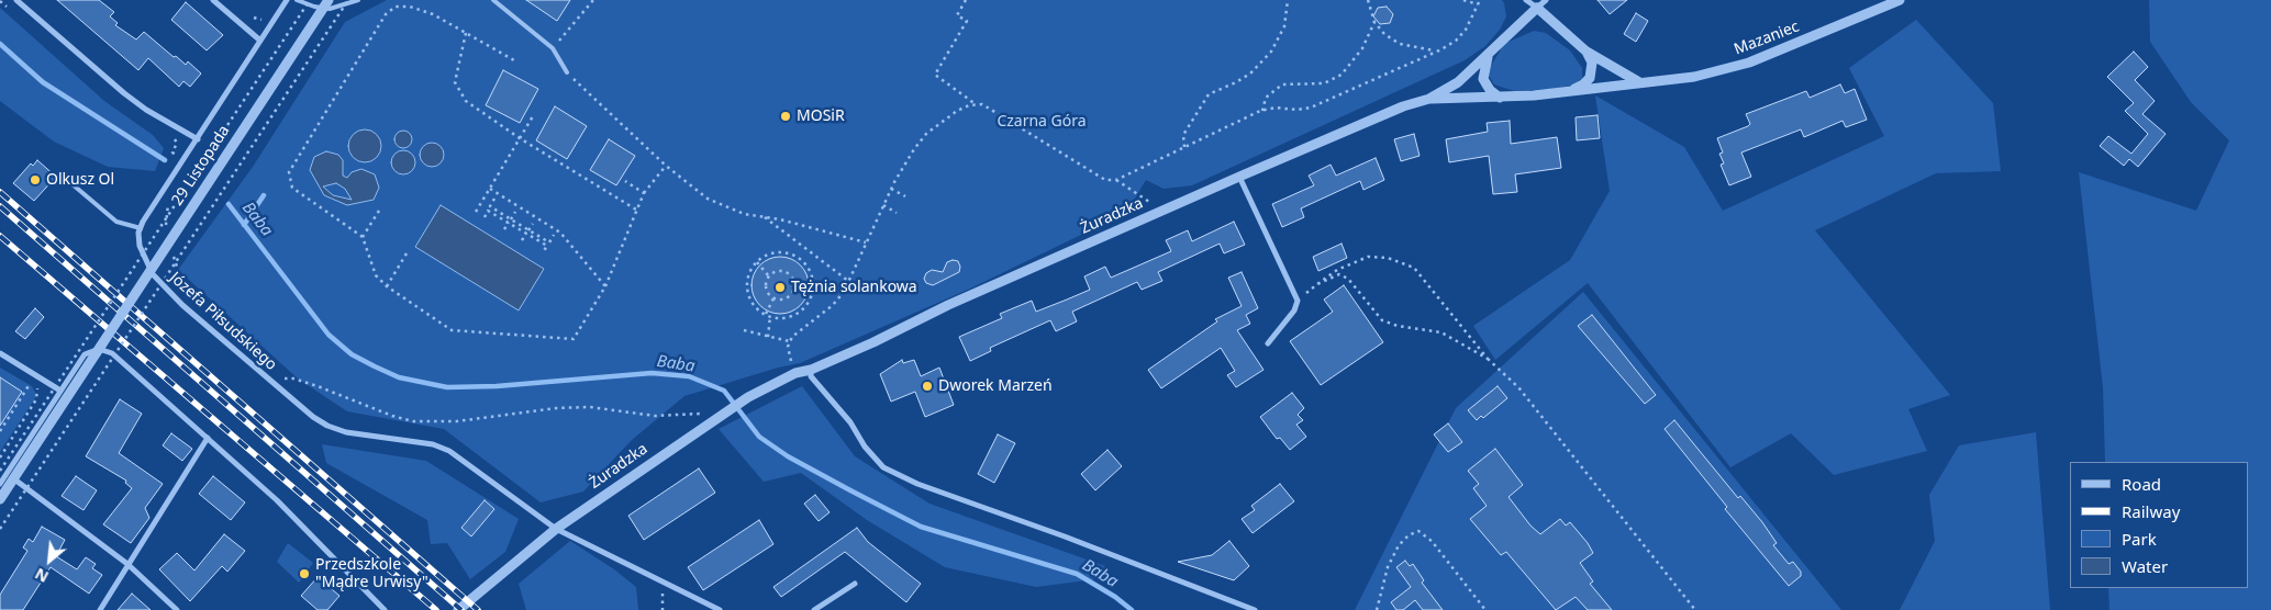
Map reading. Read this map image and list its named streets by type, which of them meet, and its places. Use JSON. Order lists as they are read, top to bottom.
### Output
{
  "streets": {
    "street": [
      "Mazaniec",
      "29 Listopada",
      "Żuradzka",
      "Józefa Piłsudskiego"
    ]
  },
  "crossings": [
    ["Mazaniec", "Żuradzka"],
    ["Żuradzka", "Józefa Piłsudskiego"]
  ],
  "water": ["Baba"],
  "parks": ["Czarna Góra"],
  "places": [
    "MOSiR",
    "Olkusz Ol",
    "Tężnia solankowa",
    "Dworek Marzeń",
    "Przedszkole \"Mądre Urwisy\""
  ],
  "legend": [
    "Road",
    "Railway",
    "Park",
    "Water"
  ],
  "north": "bottom left"
}
